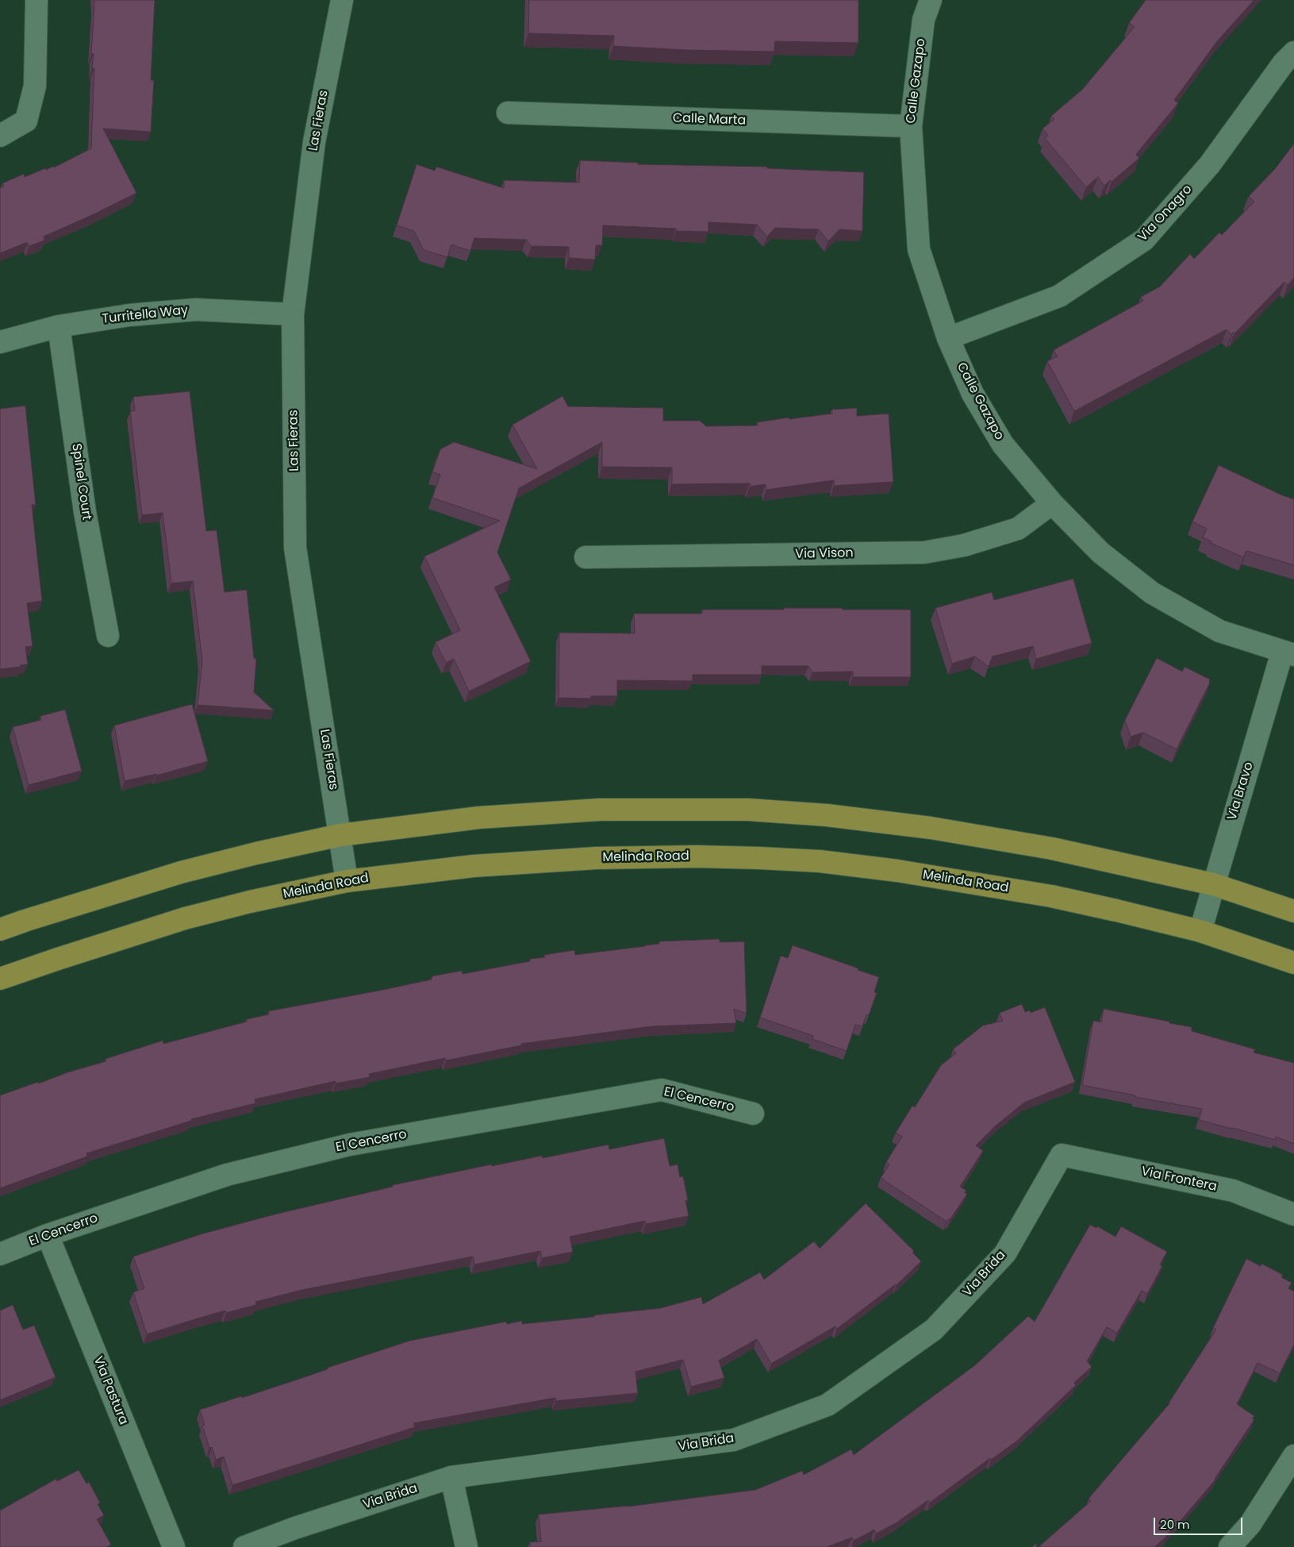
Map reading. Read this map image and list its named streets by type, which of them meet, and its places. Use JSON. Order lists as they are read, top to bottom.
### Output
{
  "streets": {
    "main road": ["Melinda Road"],
    "street": [
      "Calle Gazapo",
      "Calle Marta",
      "Las Fieras",
      "Via Onagro",
      "Turritella Way",
      "Spinel Court",
      "Via Vison",
      "Via Bravo",
      "El Cencerro",
      "Via Frontera",
      "Via Brida",
      "Via Pastura"
    ]
  },
  "crossings": [
    ["Calle Gazapo", "Calle Marta"],
    ["Calle Gazapo", "Via Onagro"],
    ["Calle Gazapo", "Via Vison"],
    ["Calle Gazapo", "Via Bravo"],
    ["Las Fieras", "Turritella Way"],
    ["Las Fieras", "Melinda Road"],
    ["Turritella Way", "Spinel Court"],
    ["Via Bravo", "Melinda Road"],
    ["El Cencerro", "Via Pastura"],
    ["Via Frontera", "Via Brida"]
  ],
  "scale_bar": "20 m"
}
